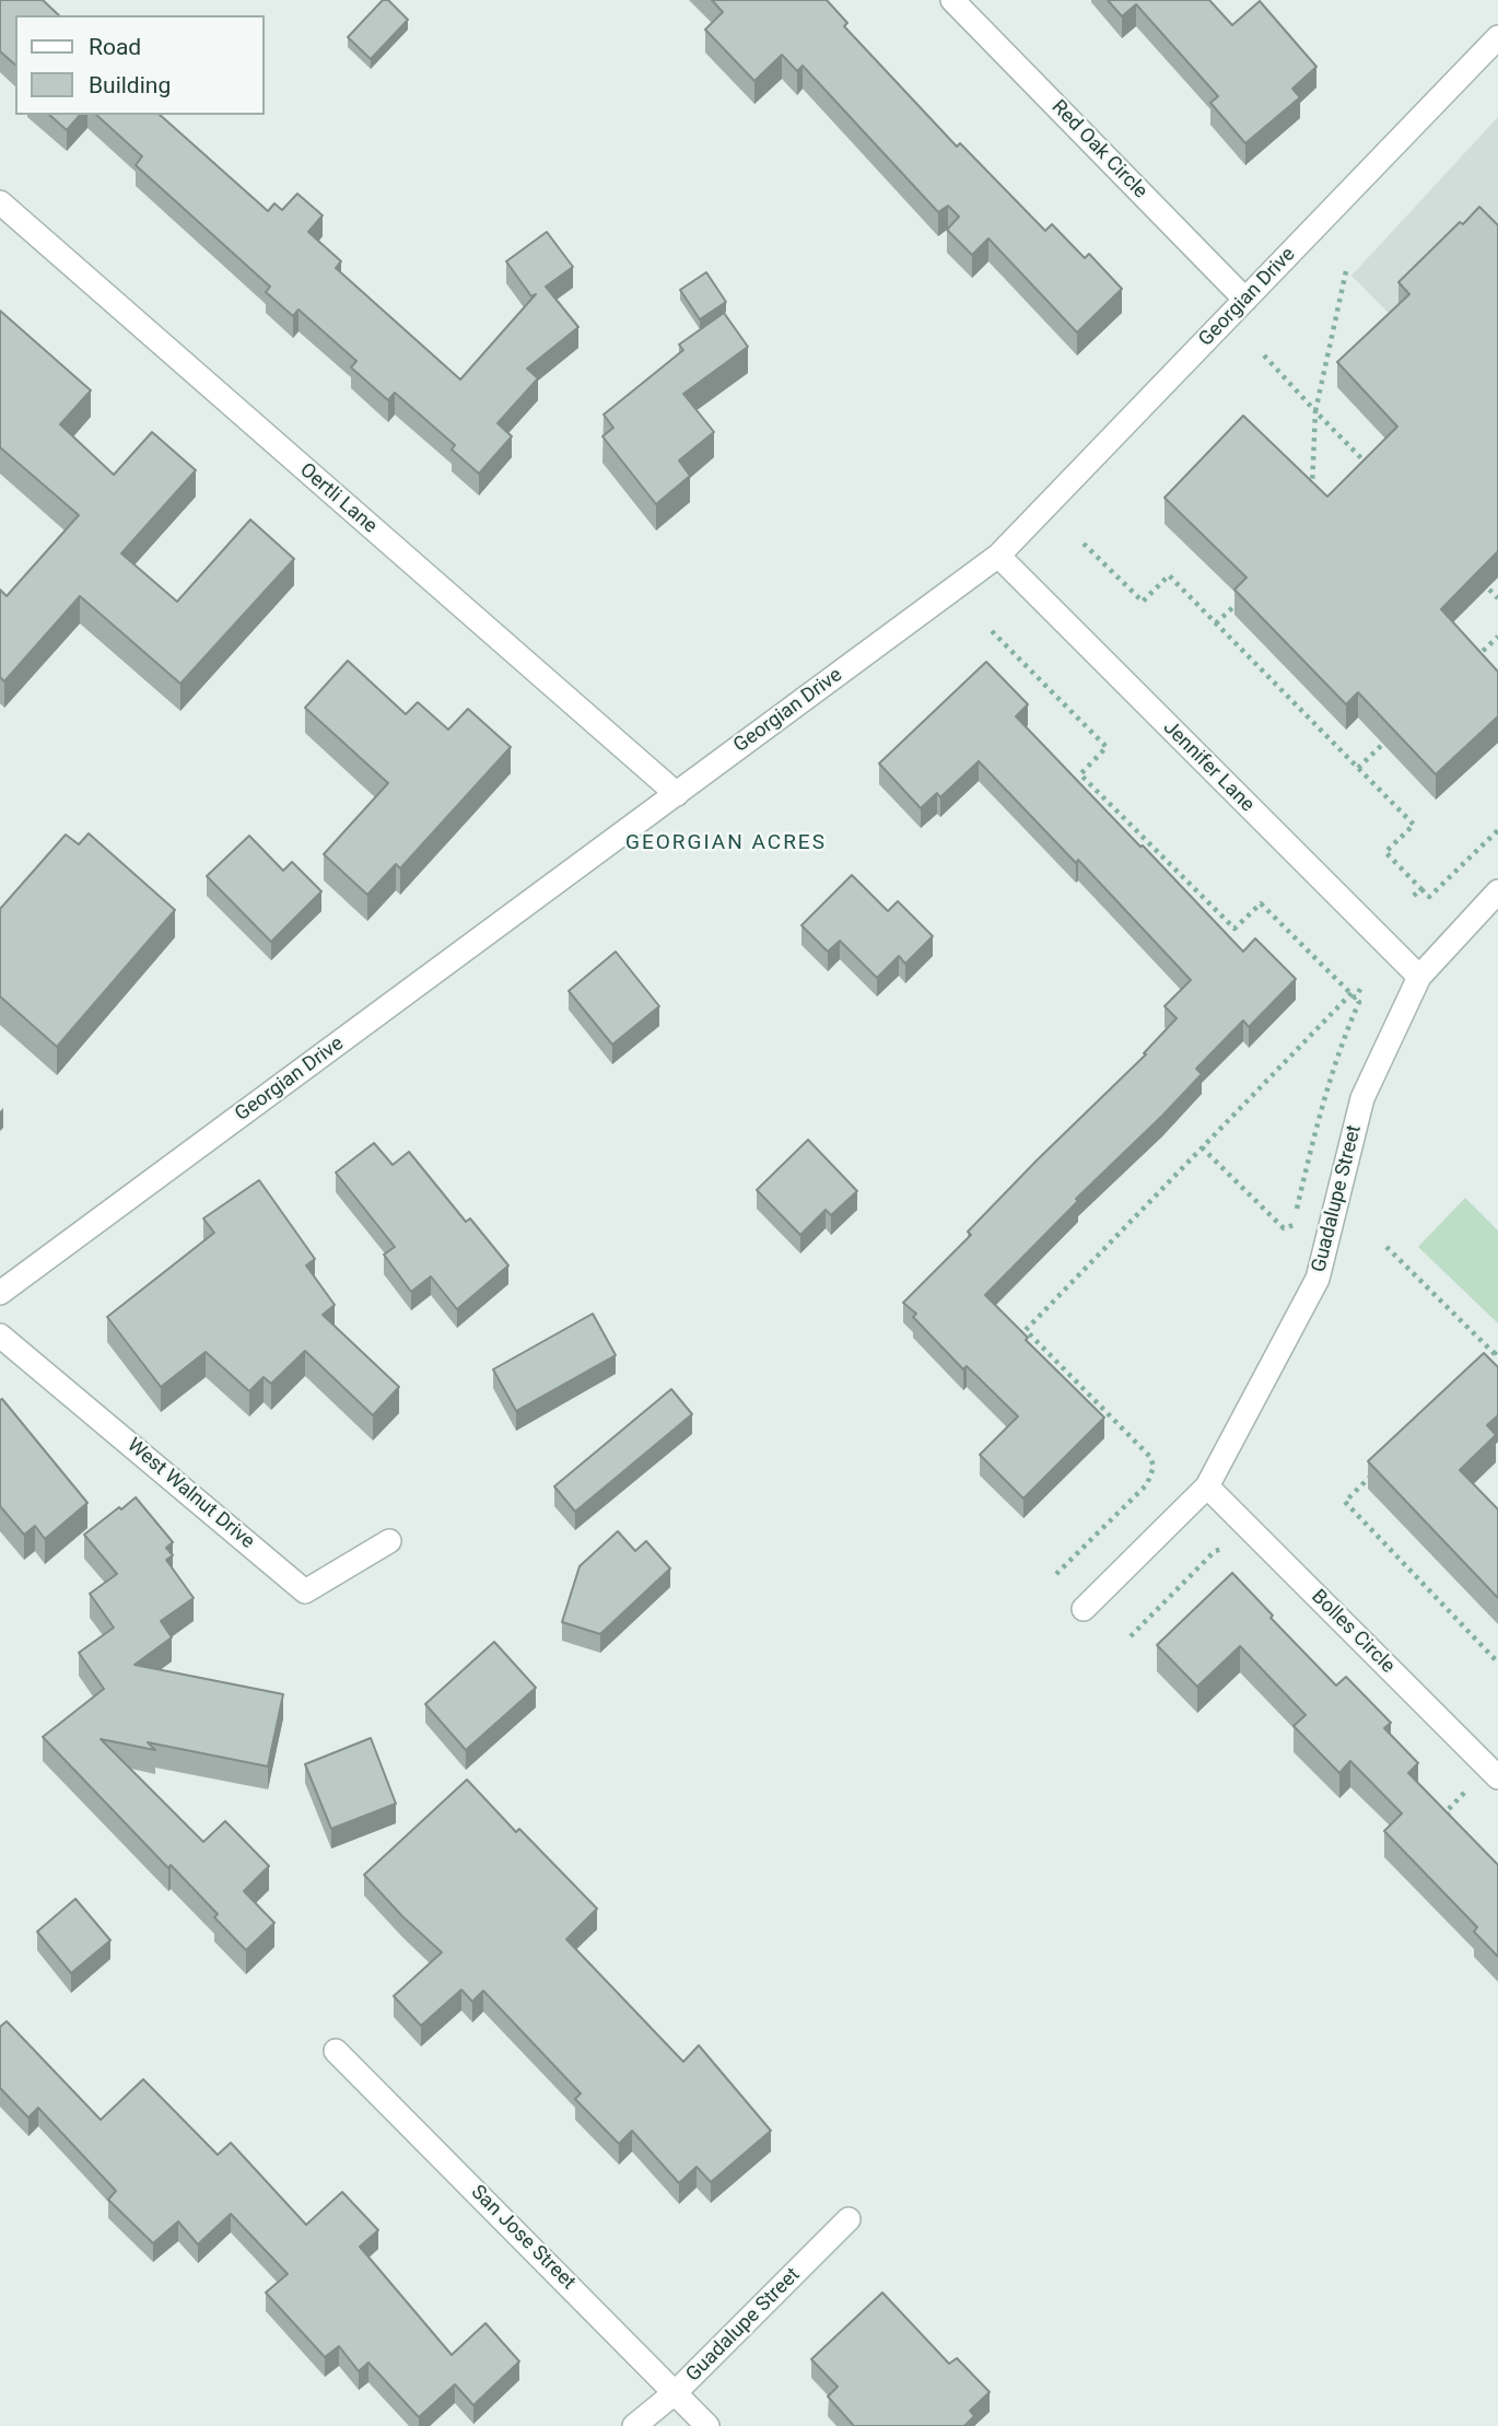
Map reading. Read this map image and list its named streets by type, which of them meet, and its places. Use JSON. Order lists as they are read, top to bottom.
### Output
{
  "streets": {
    "street": [
      "Red Oak Circle",
      "Georgian Drive",
      "Oertli Lane",
      "Jennifer Lane",
      "Guadalupe Street",
      "West Walnut Drive",
      "Bolles Circle",
      "San Jose Street"
    ]
  },
  "crossings": [
    ["Red Oak Circle", "Georgian Drive"],
    ["Georgian Drive", "Oertli Lane"],
    ["Georgian Drive", "Jennifer Lane"],
    ["Jennifer Lane", "Guadalupe Street"],
    ["Guadalupe Street", "Bolles Circle"],
    ["Guadalupe Street", "San Jose Street"]
  ],
  "districts": ["GEORGIAN ACRES"],
  "legend": ["Road", "Building"]
}
